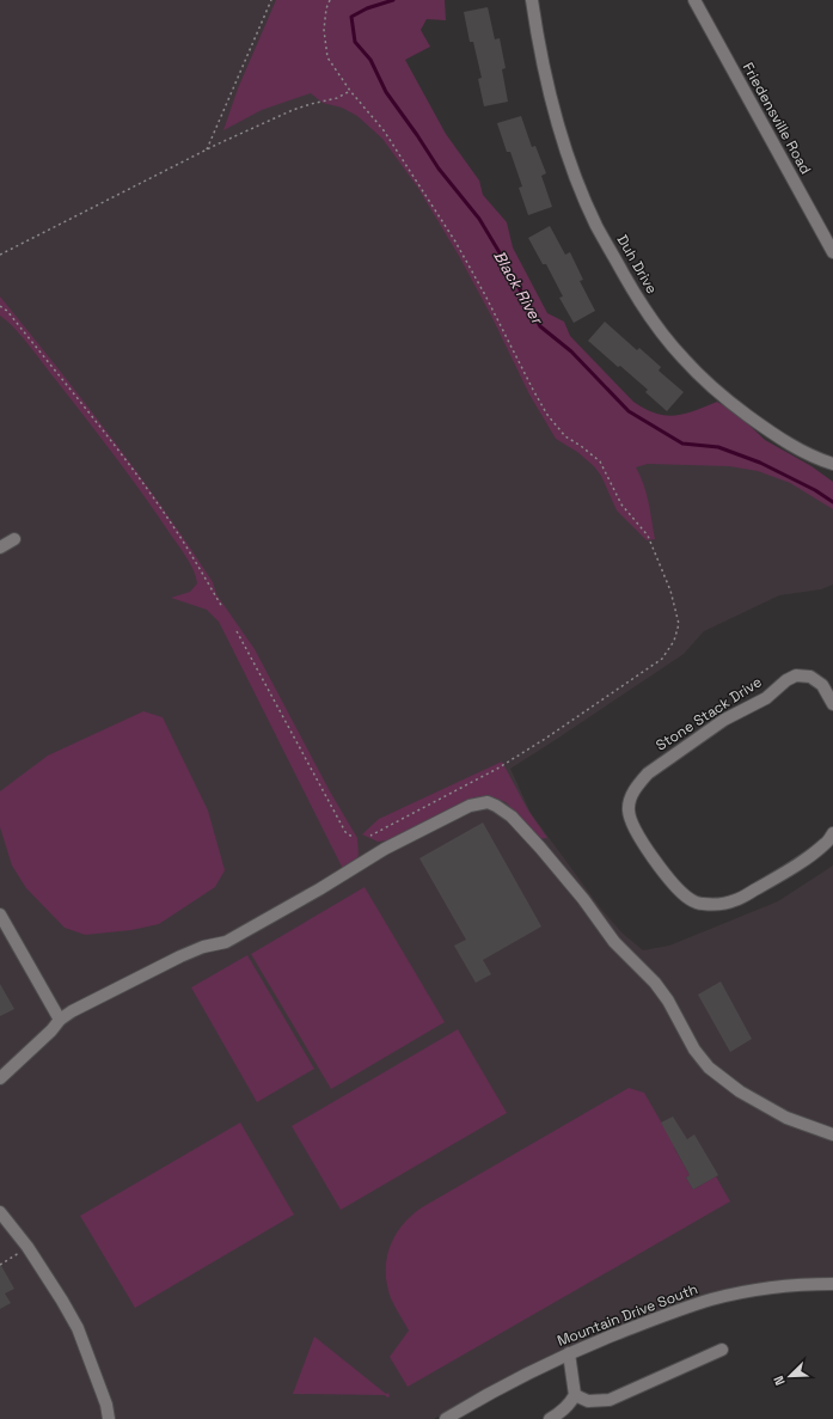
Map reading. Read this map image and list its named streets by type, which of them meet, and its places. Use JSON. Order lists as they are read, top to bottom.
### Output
{
  "streets": {
    "street": [
      "Friedensville Road",
      "Duh Drive",
      "Stone Stack Drive",
      "Mountain Drive South"
    ]
  },
  "water": ["Black River"],
  "north": "bottom left"
}
